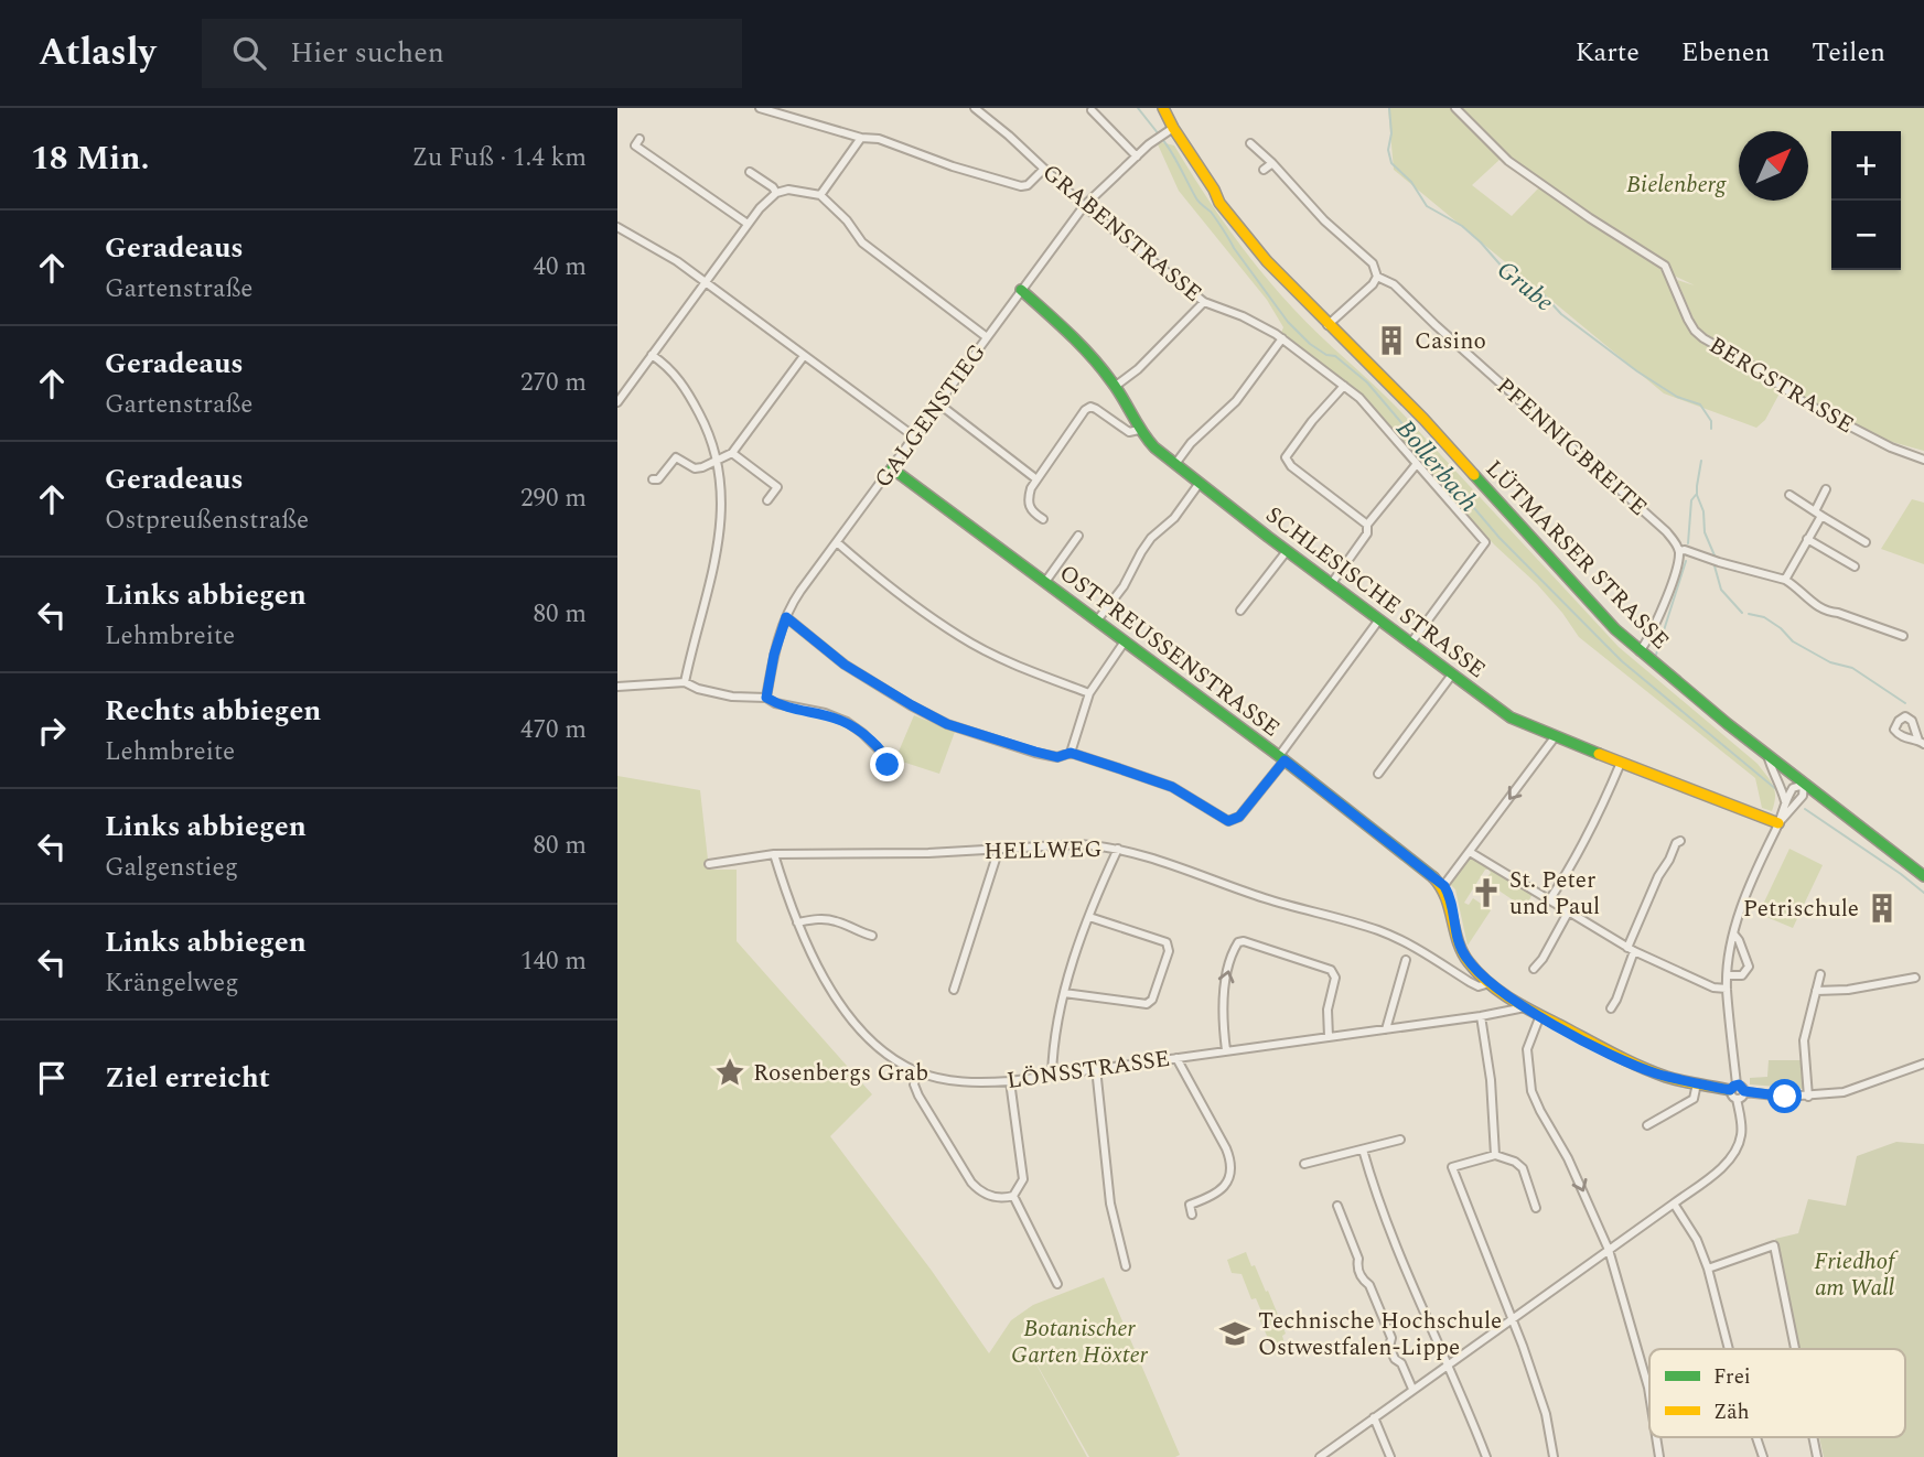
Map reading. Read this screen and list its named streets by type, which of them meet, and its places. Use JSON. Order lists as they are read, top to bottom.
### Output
{
  "streets": {
    "street": [
      "GRABENSTRASSE",
      "BERGSTRASSE",
      "GALGENSTIEG",
      "PFENNIGBREITE",
      "LÜTMARSER STRASSE",
      "SCHLESISCHE STRASSE",
      "OSTPREUSSENSTRASSE",
      "HELLWEG",
      "LÖNSSTRASSE"
    ]
  },
  "crossings": [
    ["GRABENSTRASSE", "GALGENSTIEG"],
    ["GRABENSTRASSE", "SCHLESISCHE STRASSE"],
    ["GALGENSTIEG", "LÜTMARSER STRASSE"],
    ["GALGENSTIEG", "SCHLESISCHE STRASSE"],
    ["GALGENSTIEG", "OSTPREUSSENSTRASSE"],
    ["HELLWEG", "LÖNSSTRASSE"]
  ],
  "water": ["Grube", "Bollerbach"],
  "parks": ["Bielenberg", "Friedhof am Wall", "Botanischer Garten Höxter"],
  "places": {
    "building": ["Casino", "Petrischule"],
    "church": ["St. Peter und Paul"],
    "place": ["Rosenbergs Grab"],
    "school or university": ["Technische Hochschule Ostwestfalen-Lippe"]
  },
  "legend": ["Frei", "Zäh"],
  "north": "top right",
  "page": {
    "header": "Atlasly",
    "search": "Hier suchen",
    "nav": ["Karte", "Ebenen", "Teilen"],
    "heading": ["18 Min.", "Zu Fuß · 1.4 km"],
    "map_buttons": ["+", "−"],
    "list": [
      ["Geradeaus", "Gartenstraße", "40 m"],
      ["Geradeaus", "Gartenstraße", "270 m"],
      ["Geradeaus", "Ostpreußenstraße", "290 m"],
      ["Links abbiegen", "Lehmbreite", "80 m"],
      ["Rechts abbiegen", "Lehmbreite", "470 m"],
      ["Links abbiegen", "Galgenstieg", "80 m"],
      ["Links abbiegen", "Krängelweg", "140 m"],
      "Ziel erreicht"
    ]
  }
}
